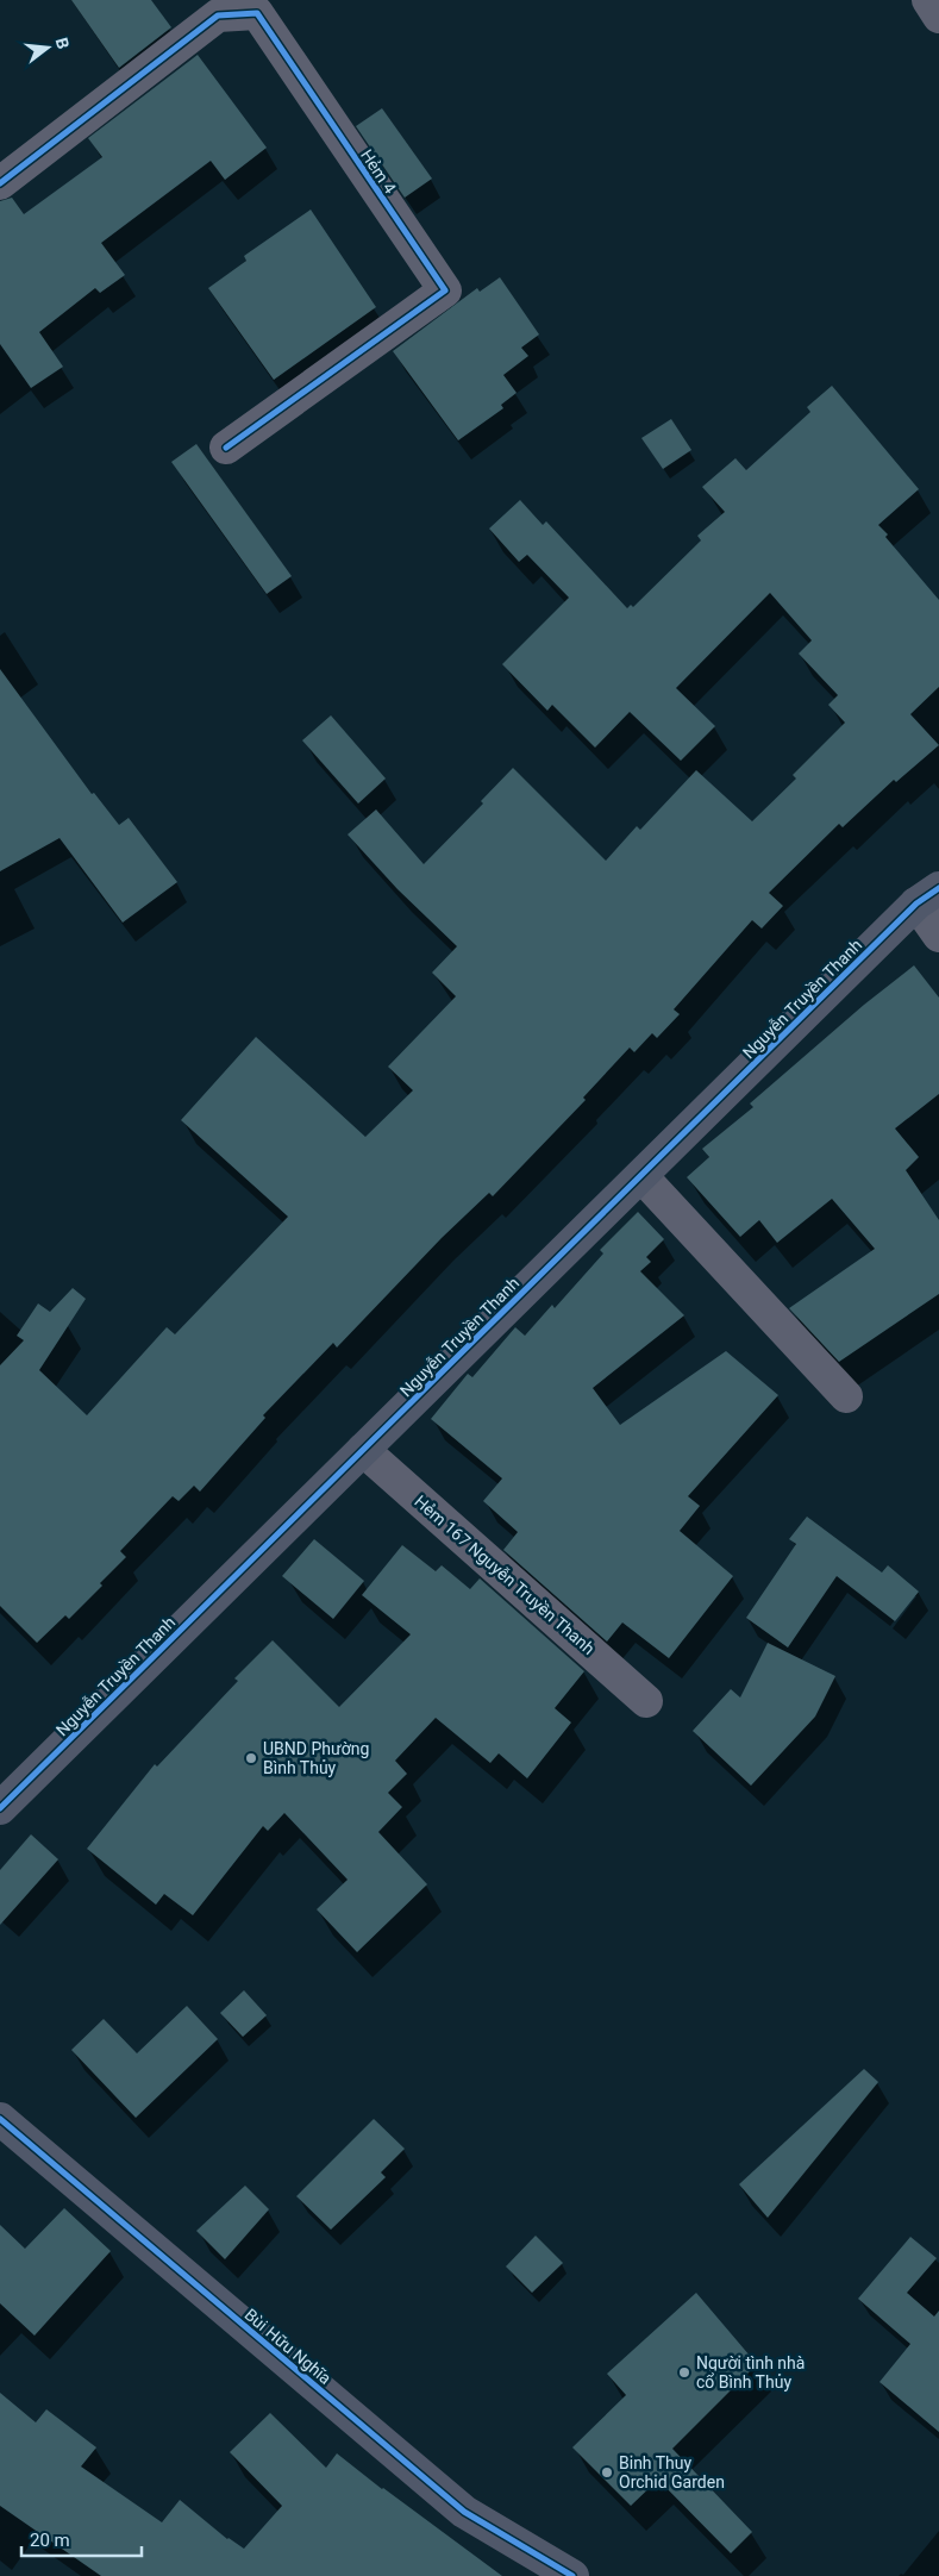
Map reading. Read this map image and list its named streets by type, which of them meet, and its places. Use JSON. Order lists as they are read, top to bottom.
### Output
{
  "streets": {
    "street": [
      "Hẻm 4",
      "Nguyễn Truyền Thanh",
      "Hẻm 167 Nguyễn Truyền Thanh",
      "Bùi Hữu Nghĩa"
    ]
  },
  "crossings": [
    ["Nguyễn Truyền Thanh", "Hẻm 167 Nguyễn Truyền Thanh"]
  ],
  "places": ["UBND Phường Bình Thủy", "Người tình nhà cổ Bình Thủy", "Binh Thuy Orchid Garden"],
  "scale_bar": "20 m",
  "north": "right"
}
